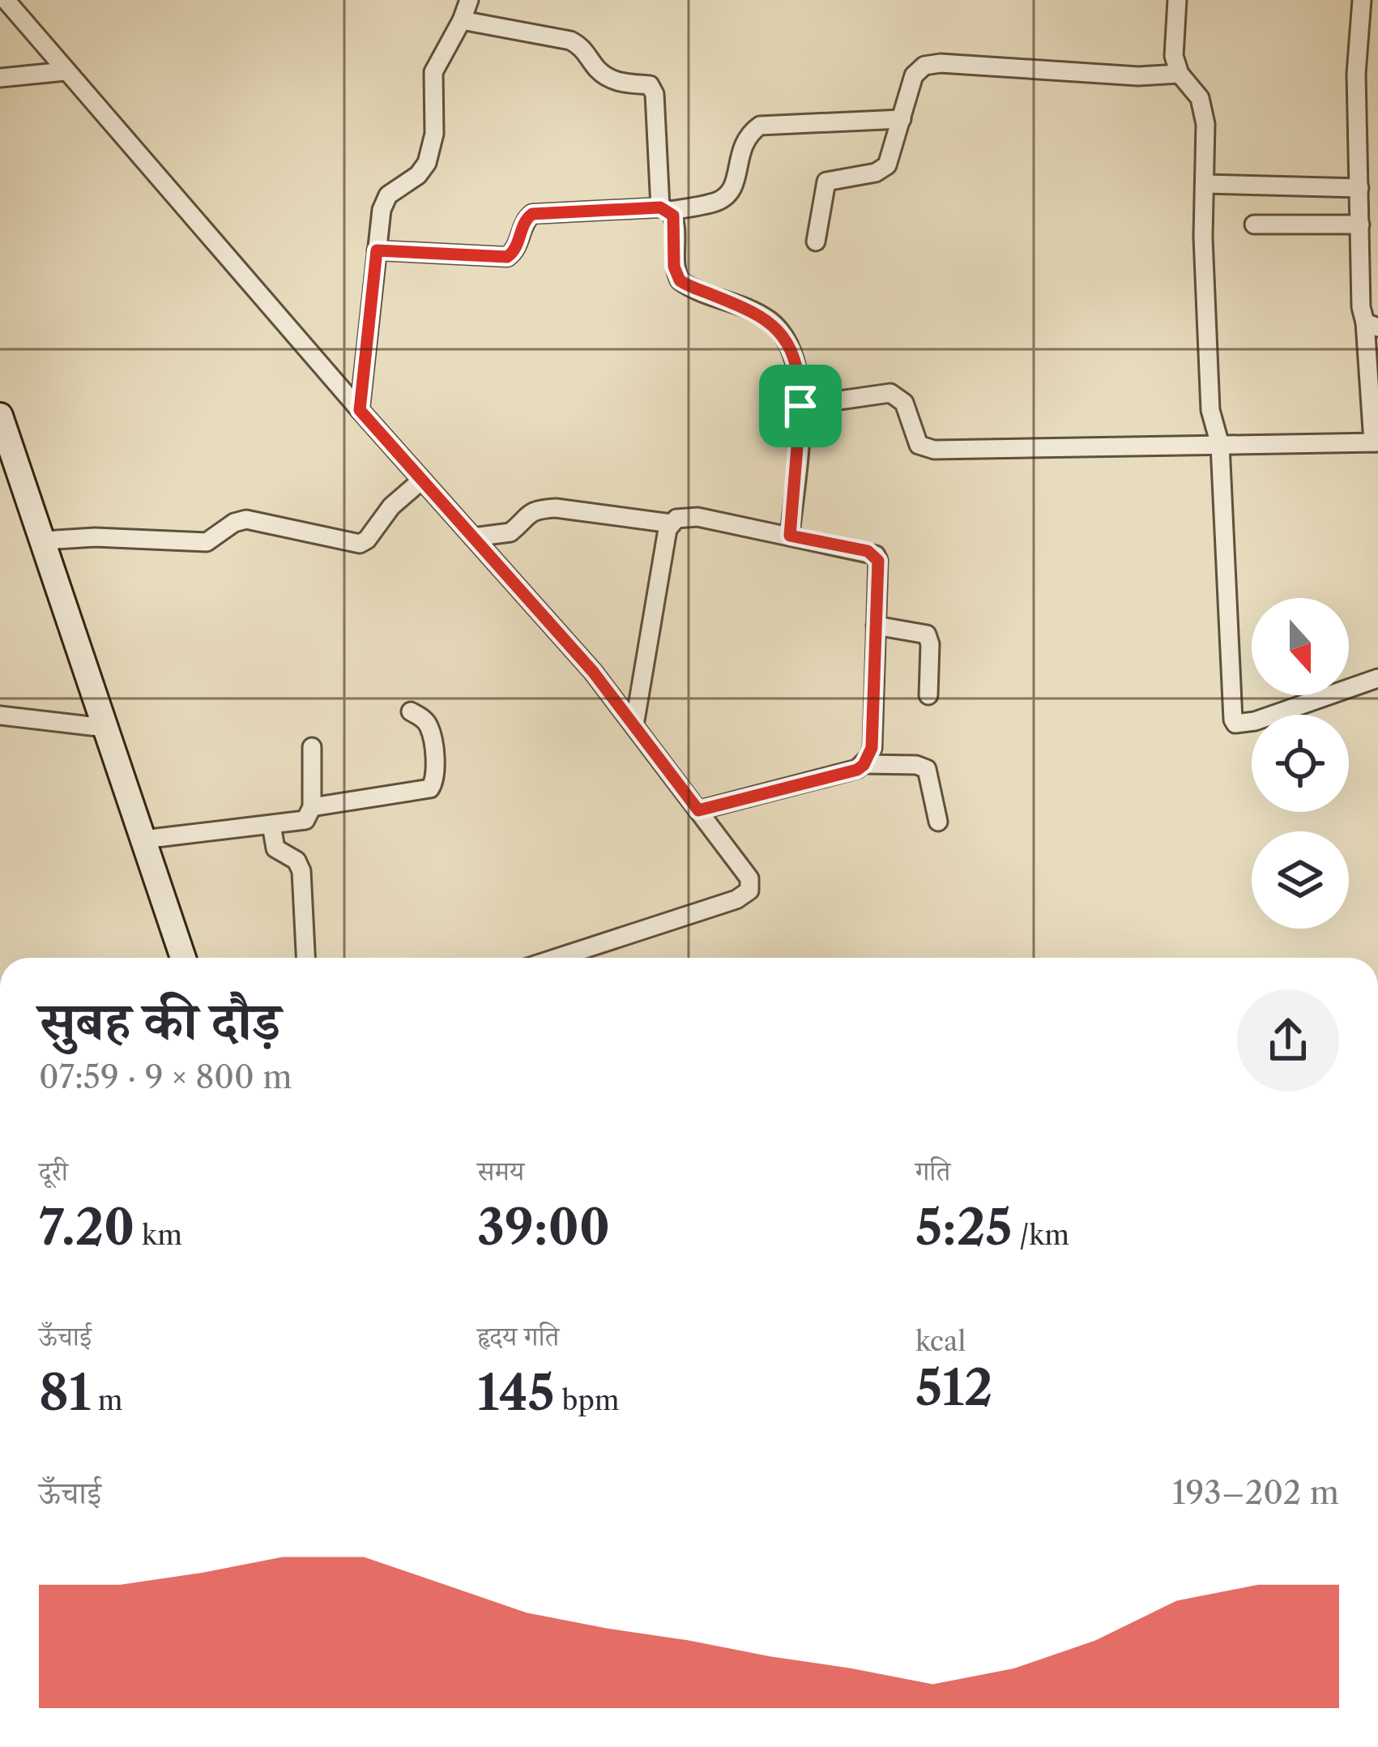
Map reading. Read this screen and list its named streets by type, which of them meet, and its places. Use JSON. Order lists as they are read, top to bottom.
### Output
{
  "north": "bottom",
  "page": {
    "heading": ["सुबह की दौड़", "07:59 · 9 × 800 m"],
    "stats": [
      ["दूरी", "7.20 km"],
      ["समय", "39:00"],
      ["गति", "5:25 /km"],
      ["ऊँचाई", "81 m"],
      ["हृदय गति", "145 bpm"],
      ["kcal", "512"]
    ],
    "chart": ["ऊँचाई", "193–202 m"]
  }
}
